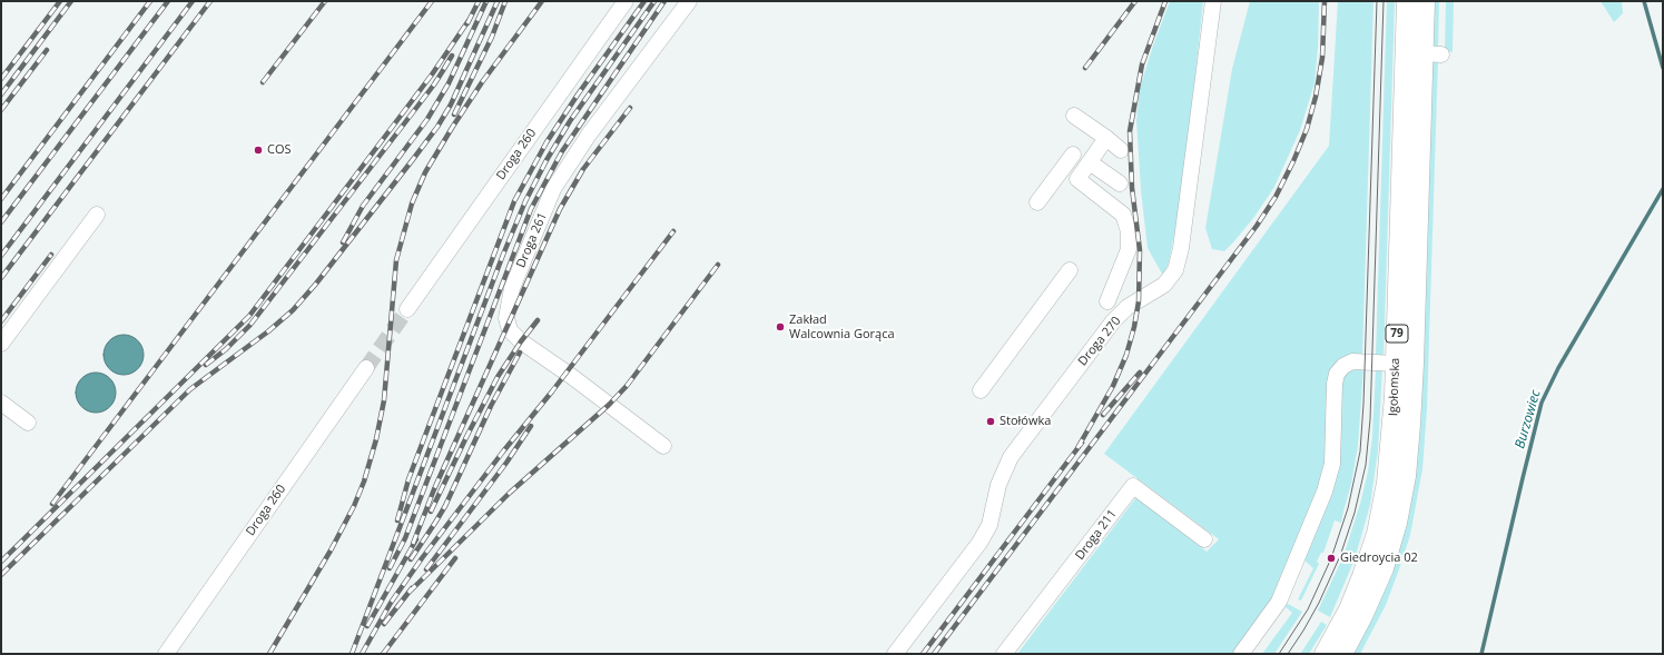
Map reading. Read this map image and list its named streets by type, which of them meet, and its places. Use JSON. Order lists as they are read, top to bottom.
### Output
{
  "streets": {
    "main road": ["79", "Igołomska"],
    "lane": [
      "Droga 260",
      "Droga 261",
      "Droga 270",
      "Droga 211"
    ]
  },
  "water": ["Burzowiec"],
  "places": [
    "COS",
    "Zakład Walcownia Gorąca",
    "Stołówka",
    "Giedroycia 02"
  ]
}
